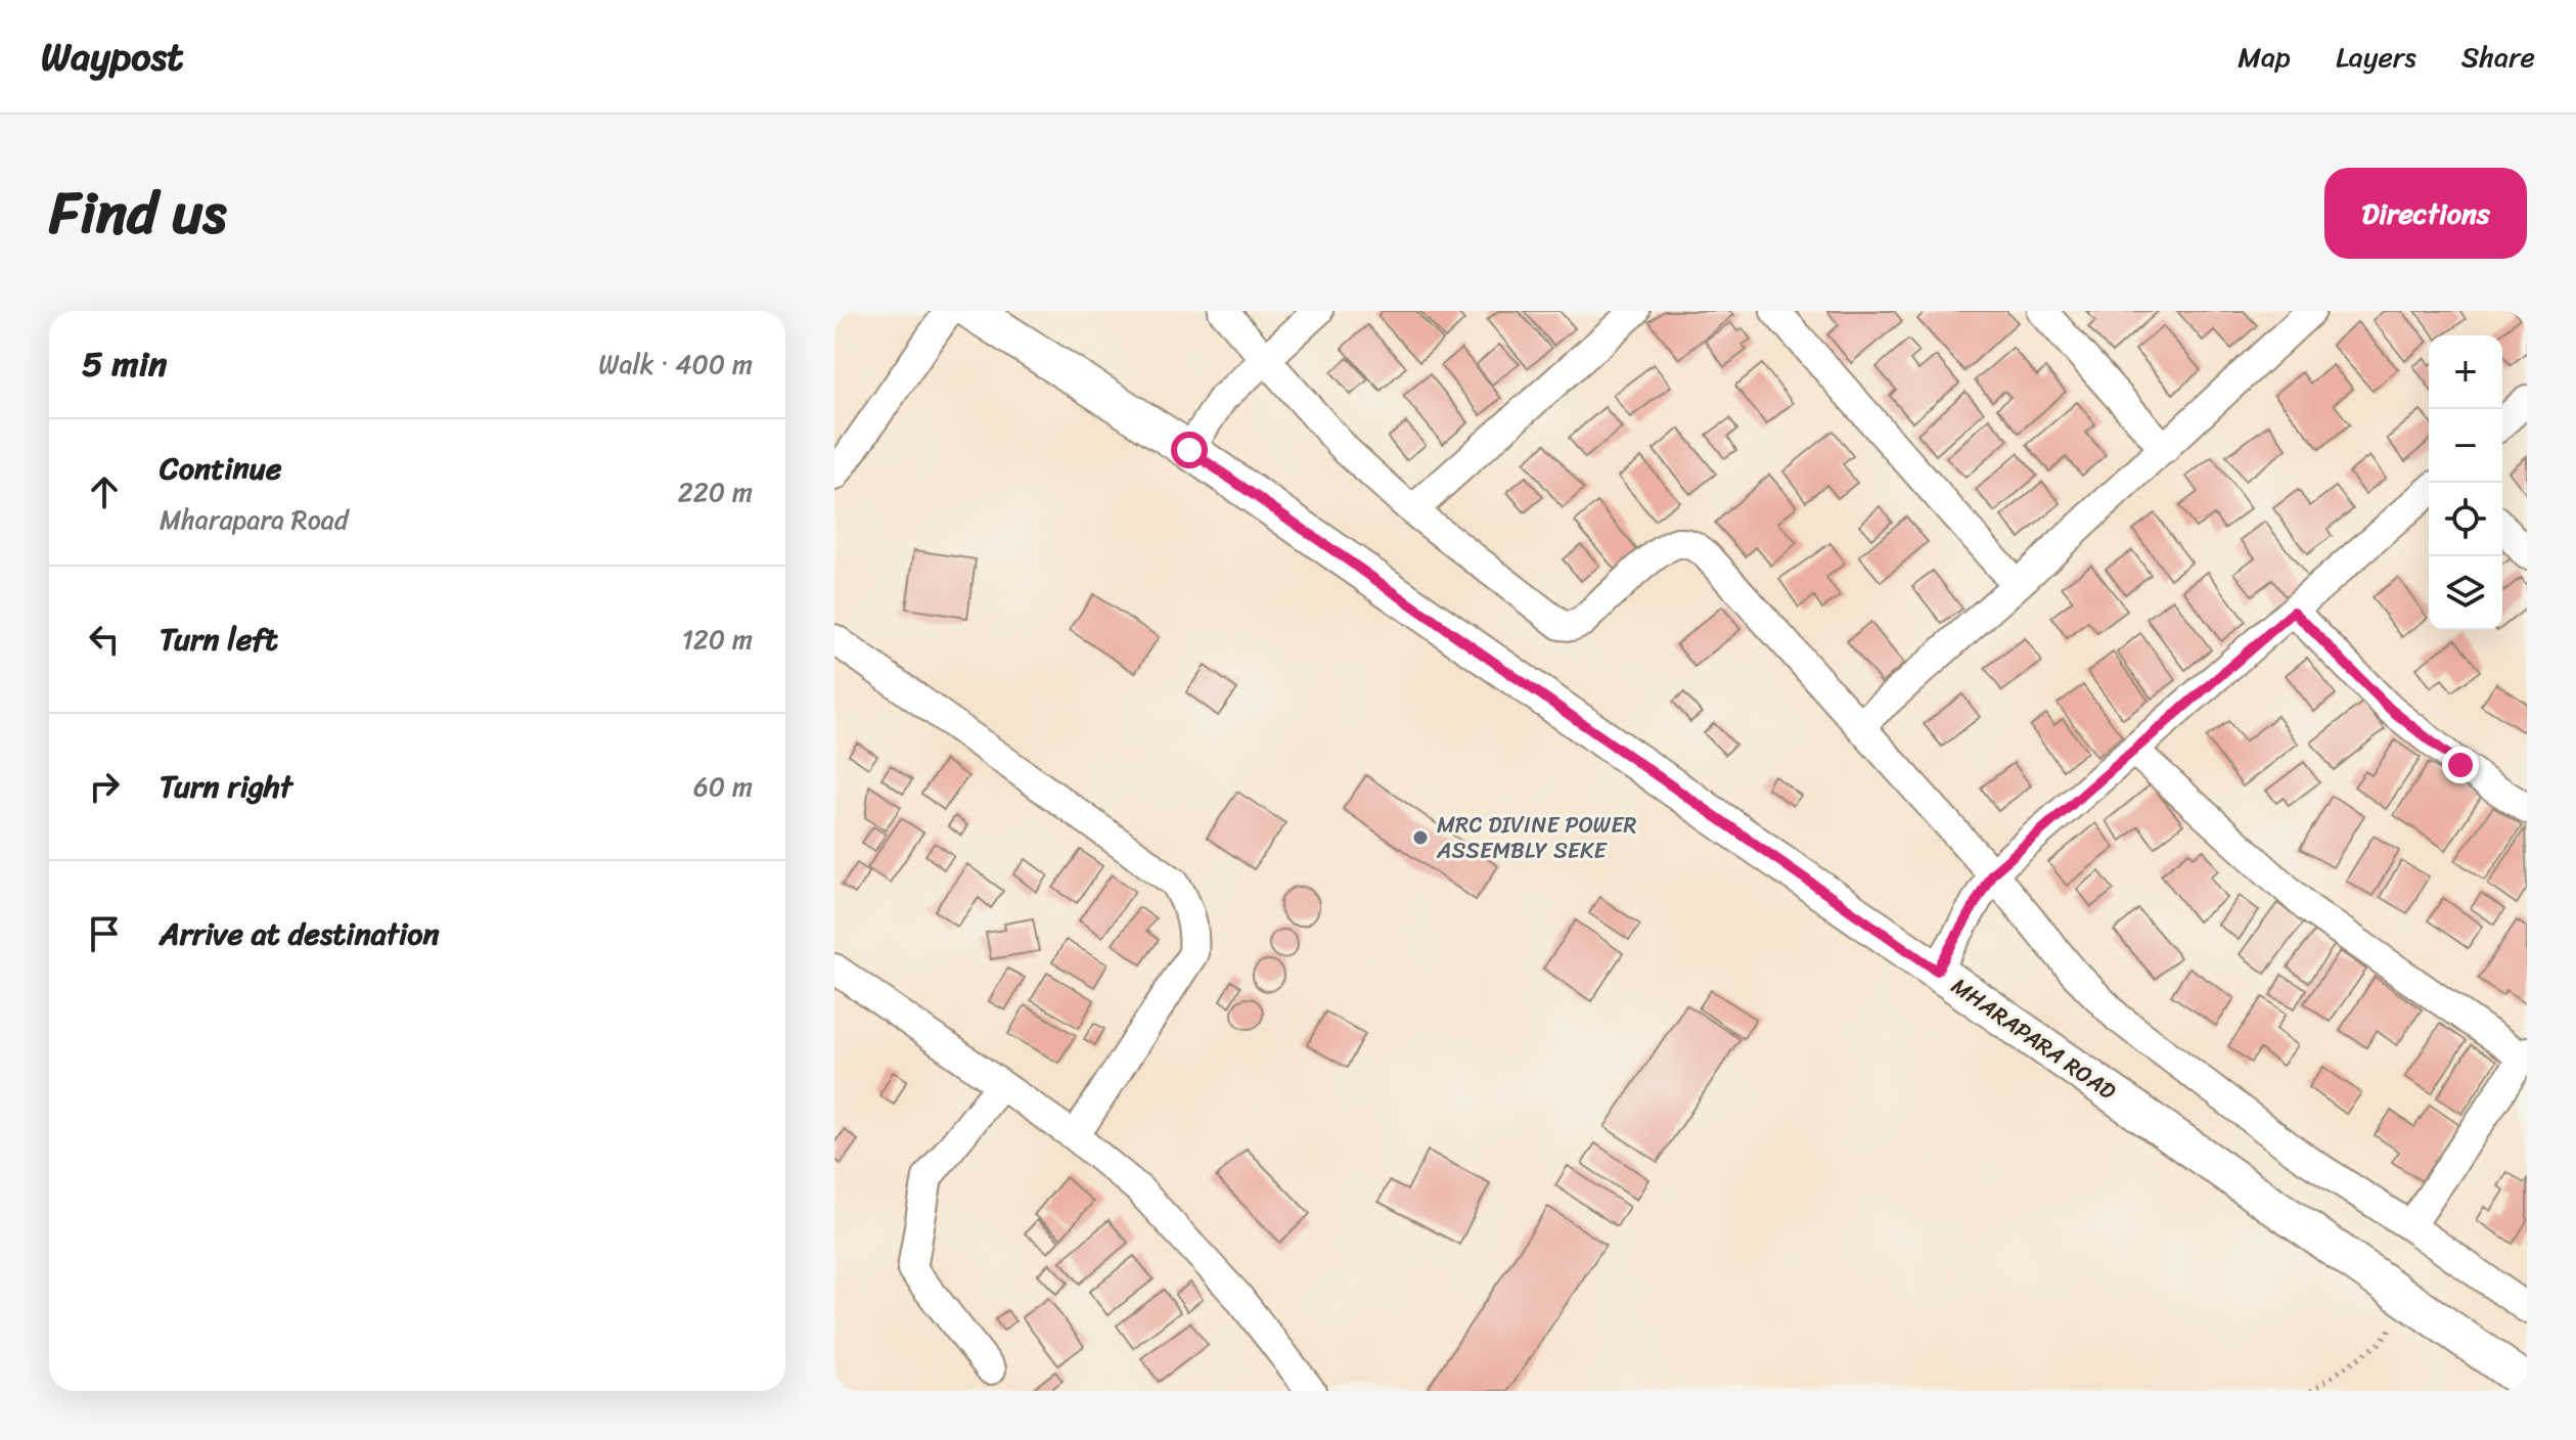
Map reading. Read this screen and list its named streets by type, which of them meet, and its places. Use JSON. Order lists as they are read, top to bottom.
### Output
{
  "streets": {
    "main road": ["MHARAPARA ROAD"]
  },
  "places": ["MRC DIVINE POWER ASSEMBLY SEKE"],
  "page": {
    "header": "Waypost",
    "nav": ["Map", "Layers", "Share"],
    "title": "Find us",
    "buttons": "Directions",
    "heading": ["5 min", "Walk · 400 m"],
    "map_buttons": ["+", "−"],
    "list": [
      ["Continue", "Mharapara Road", "220 m"],
      ["Turn left", "120 m"],
      ["Turn right", "60 m"],
      "Arrive at destination"
    ]
  }
}
